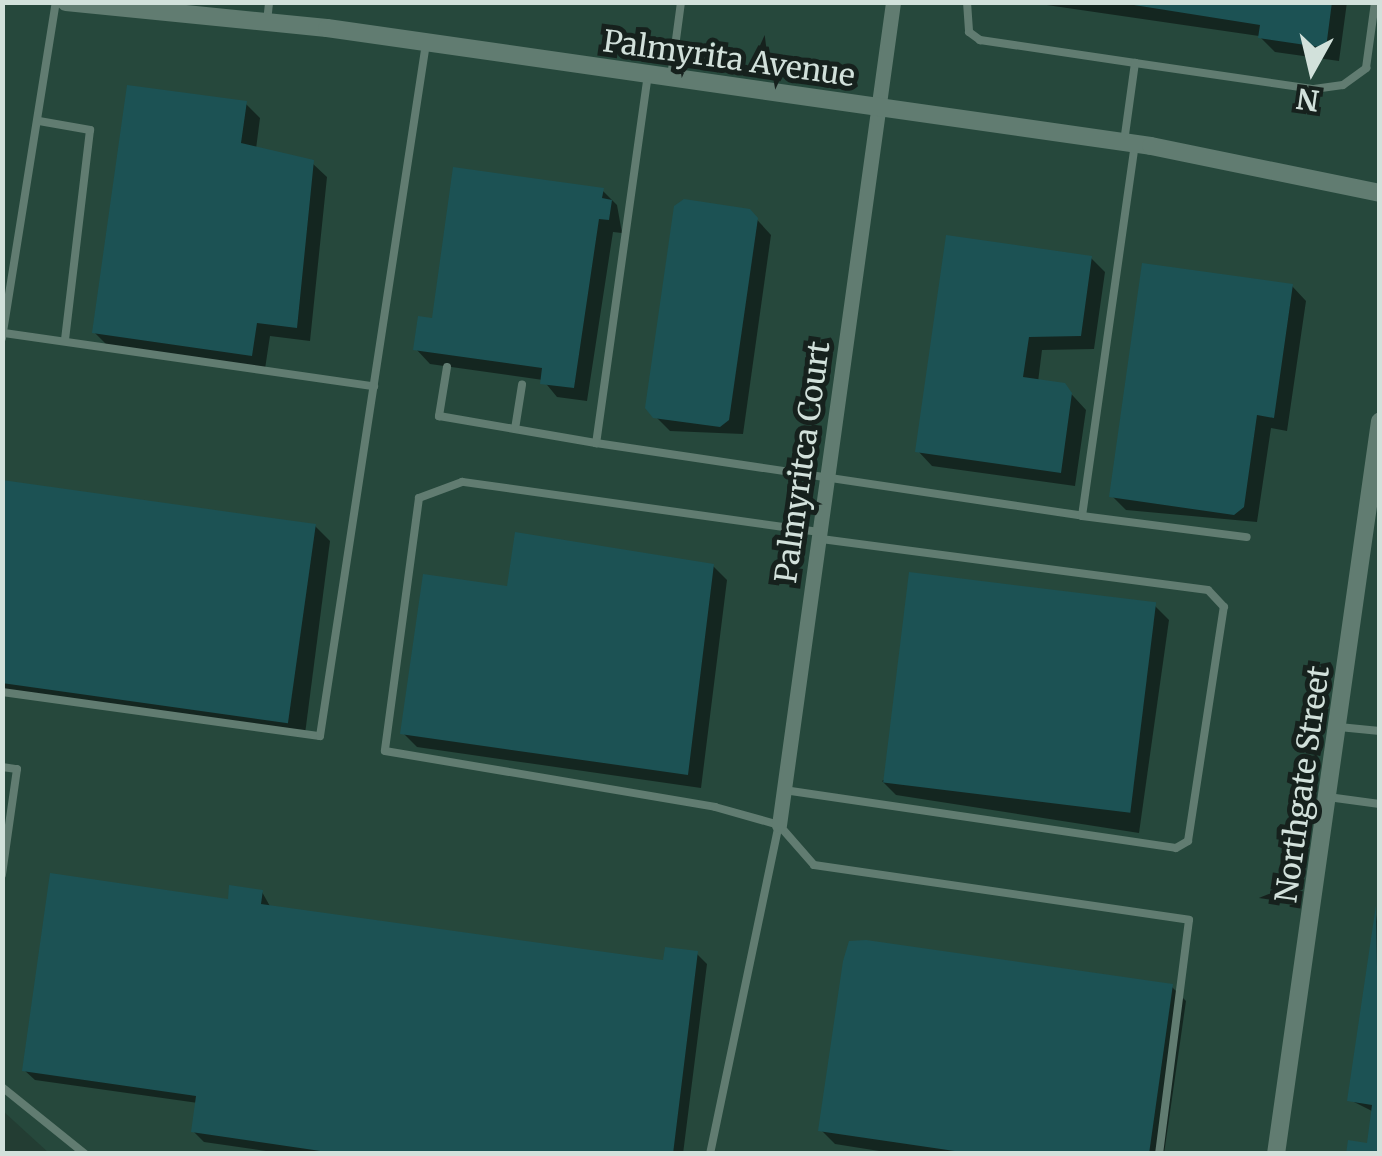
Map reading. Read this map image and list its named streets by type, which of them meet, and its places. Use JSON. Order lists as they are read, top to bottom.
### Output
{
  "streets": {
    "street": ["Palmyrita Avenue", "Palmyritca Court", "Northgate Street"]
  },
  "crossings": [
    ["Palmyrita Avenue", "Palmyritca Court"]
  ],
  "north": "bottom"
}
